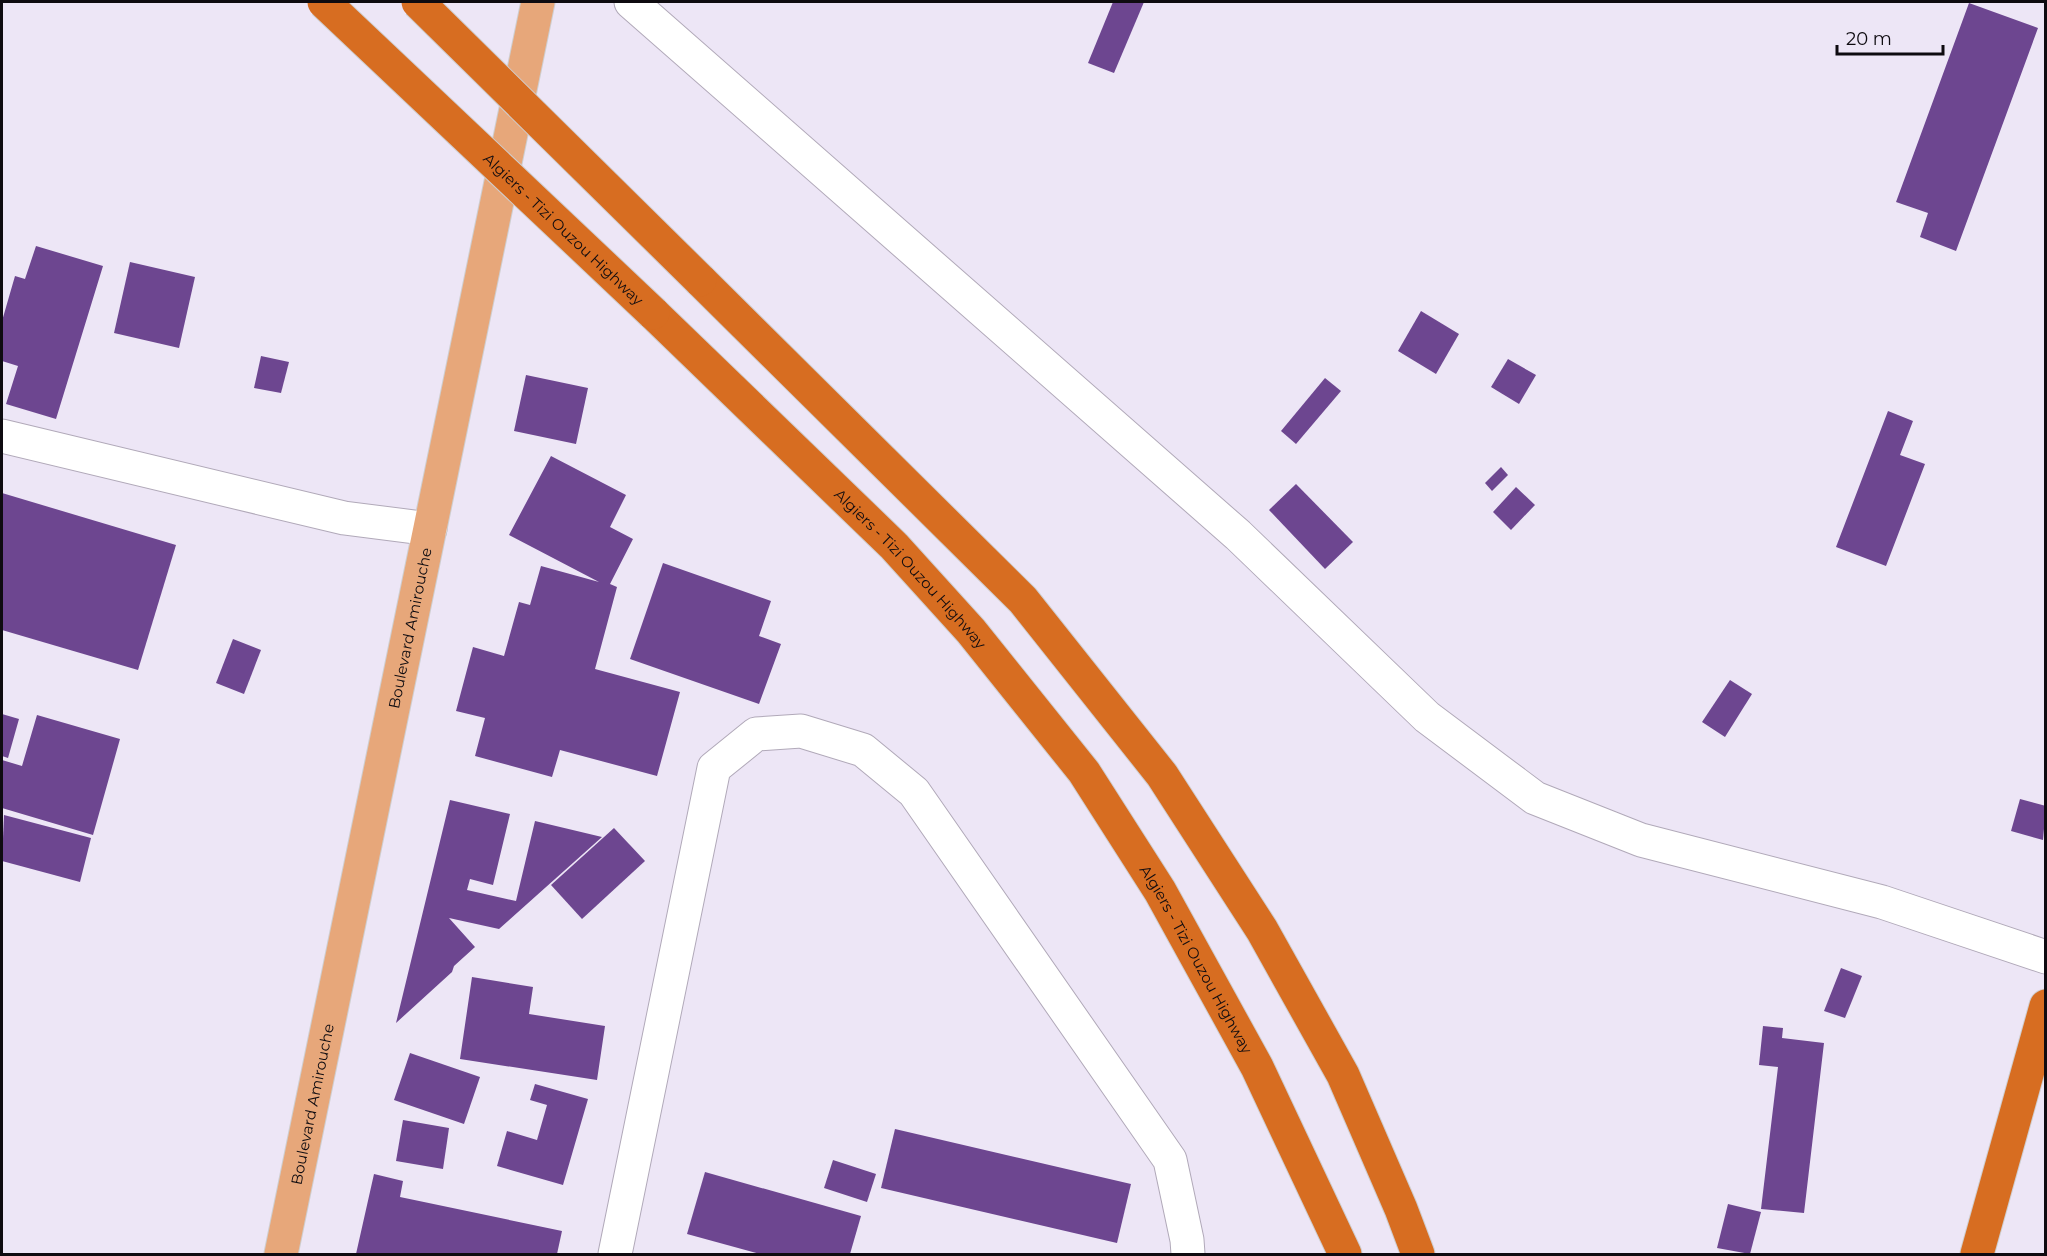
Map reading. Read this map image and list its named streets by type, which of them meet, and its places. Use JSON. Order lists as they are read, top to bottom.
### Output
{
  "streets": {
    "highway": ["Algiers - Tizi Ouzou Highway"],
    "main road": ["Boulevard Amirouche"]
  },
  "scale_bar": "20 m"
}
